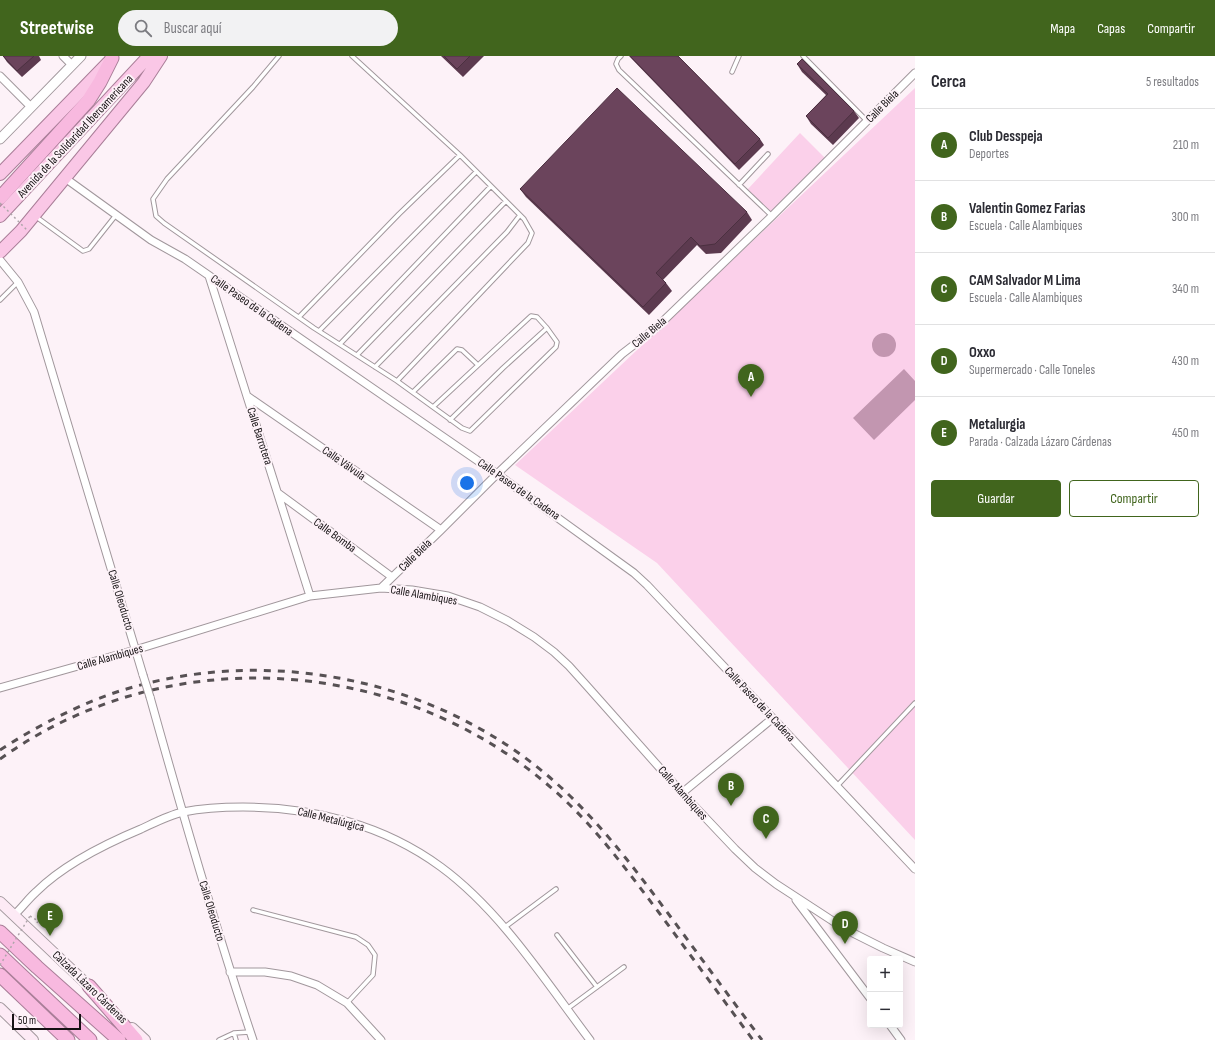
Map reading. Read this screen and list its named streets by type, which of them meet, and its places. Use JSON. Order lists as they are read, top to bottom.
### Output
{
  "streets": {
    "highway": ["Avenida de la Solidaridad Iberoamericana", "Calzada Lázaro Cárdenas"],
    "street": [
      "Calle Biela",
      "Calle Paseo de la Cadena",
      "Calle Barrotera",
      "Calle Válvula",
      "Calle Bomba",
      "Calle Alambiques",
      "Calle Oleoducto",
      "Calle Metalúrgica"
    ]
  },
  "crossings": [
    ["Calle Biela", "Calle Paseo de la Cadena"],
    ["Calle Biela", "Calle Válvula"],
    ["Calle Biela", "Calle Bomba"],
    ["Calle Biela", "Calle Alambiques"],
    ["Calle Paseo de la Cadena", "Calle Barrotera"],
    ["Calle Barrotera", "Calle Válvula"],
    ["Calle Barrotera", "Calle Bomba"],
    ["Calle Barrotera", "Calle Alambiques"],
    ["Calle Alambiques", "Calle Oleoducto"],
    ["Calle Oleoducto", "Calle Metalúrgica"],
    ["Calle Metalúrgica", "Calzada Lázaro Cárdenas"]
  ],
  "scale_bar": "50 m",
  "page": {
    "header": "Streetwise",
    "search": "Buscar aquí",
    "nav": ["Mapa", "Capas", "Compartir"],
    "heading": ["Cerca", "5 resultados"],
    "list": [
      {
        "mark": "A",
        "name": "Club Desspeja",
        "note": "Deportes",
        "value": "210 m"
      },
      {
        "mark": "B",
        "name": "Valentin Gomez Farias",
        "note": "Escuela · Calle Alambiques",
        "value": "300 m"
      },
      {
        "mark": "C",
        "name": "CAM Salvador M Lima",
        "note": "Escuela · Calle Alambiques",
        "value": "340 m"
      },
      {
        "mark": "D",
        "name": "Oxxo",
        "note": "Supermercado · Calle Toneles",
        "value": "430 m"
      },
      {
        "mark": "E",
        "name": "Metalurgia",
        "note": "Parada · Calzada Lázaro Cárdenas",
        "value": "450 m"
      }
    ],
    "pins": [
      "A",
      "B",
      "C",
      "E",
      "D"
    ],
    "buttons": ["Guardar", "Compartir"],
    "map_buttons": ["+", "−"],
    "scale": "50 m"
  }
}
